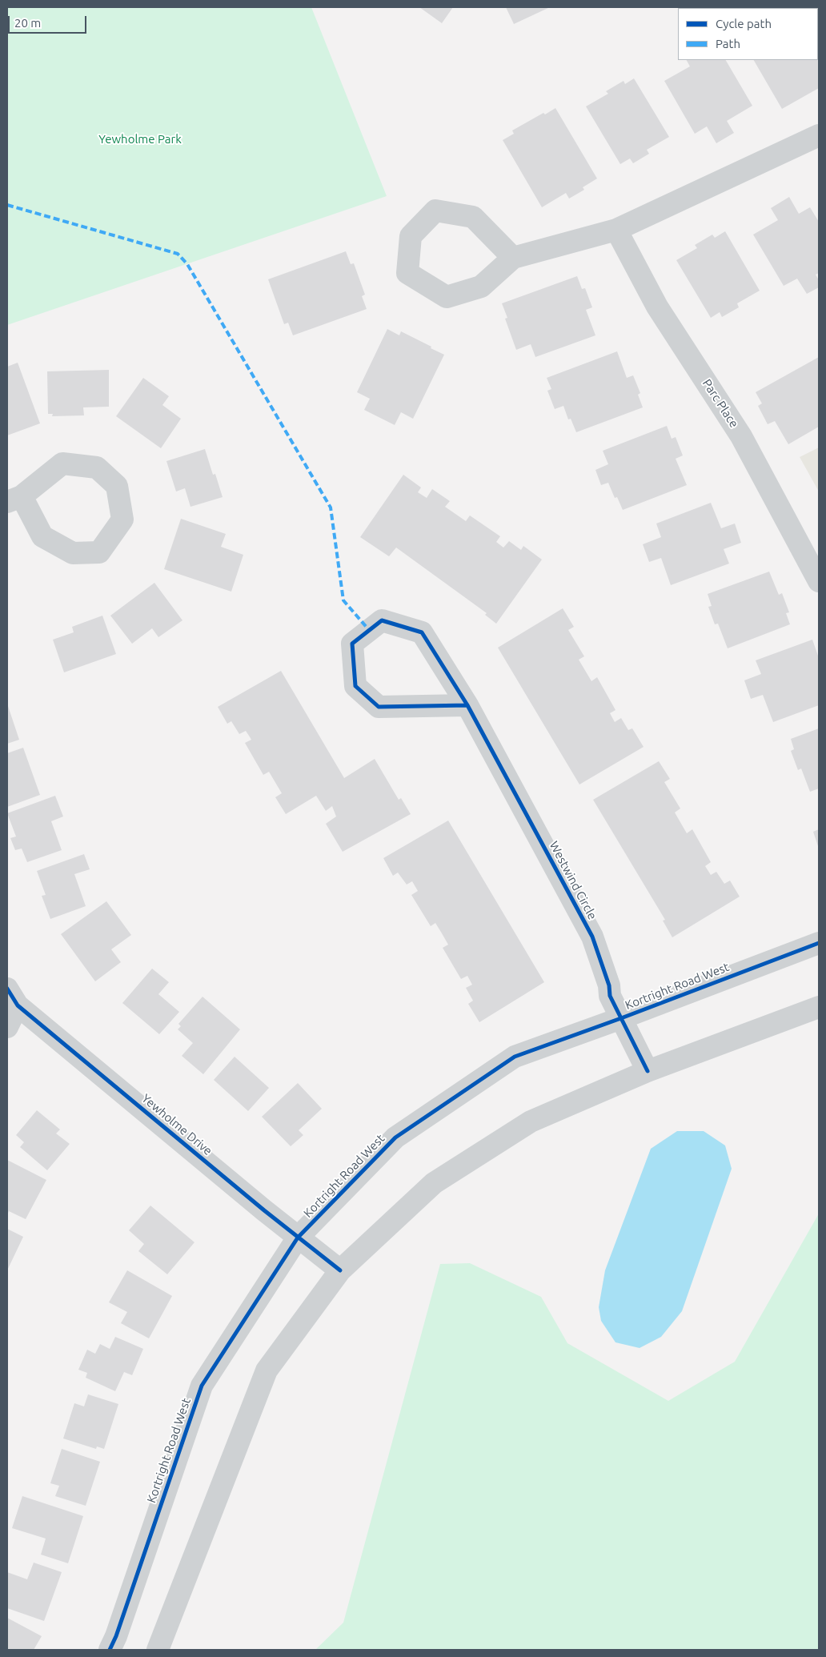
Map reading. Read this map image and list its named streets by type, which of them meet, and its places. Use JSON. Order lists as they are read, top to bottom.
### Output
{
  "streets": {
    "street": [
      "Parc Place",
      "Westwind Circle",
      "Kortright Road West",
      "Yewholme Drive"
    ]
  },
  "crossings": [
    ["Westwind Circle", "Kortright Road West"],
    ["Kortright Road West", "Yewholme Drive"]
  ],
  "parks": ["Yewholme Park"],
  "legend": ["Cycle path", "Path"],
  "scale_bar": "20 m"
}
